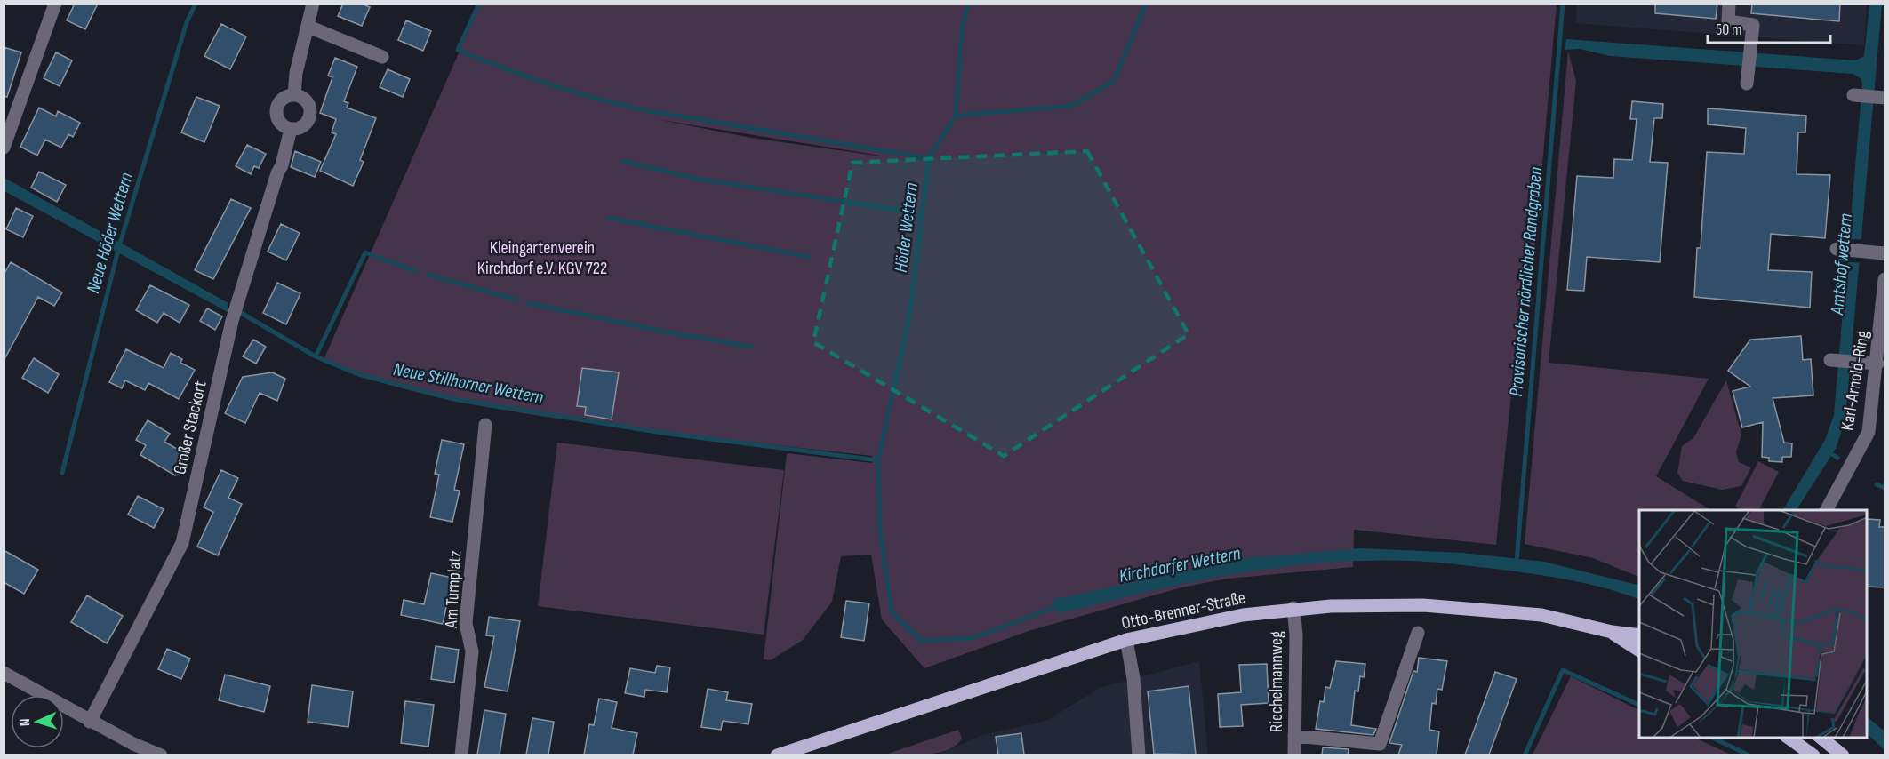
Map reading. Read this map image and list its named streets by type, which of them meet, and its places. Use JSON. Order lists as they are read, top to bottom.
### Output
{
  "streets": {
    "main road": ["Otto-Brenner-Straße"],
    "street": [
      "Karl-Arnold-Ring",
      "Großer Stackort",
      "Am Turnplatz",
      "Riechelmannweg"
    ]
  },
  "crossings": [
    ["Otto-Brenner-Straße", "Riechelmannweg"]
  ],
  "water": [
    "Höder Wettern",
    "Neue Höder Wettern",
    "Amtshofwettern",
    "Provisorischer nördlicher Randgraben",
    "Neue Stillhorner Wettern",
    "Kirchdorfer Wettern"
  ],
  "parks": ["Kleingartenverein Kirchdorf e.V. KGV 722"],
  "scale_bar": "50 m",
  "north": "left"
}
